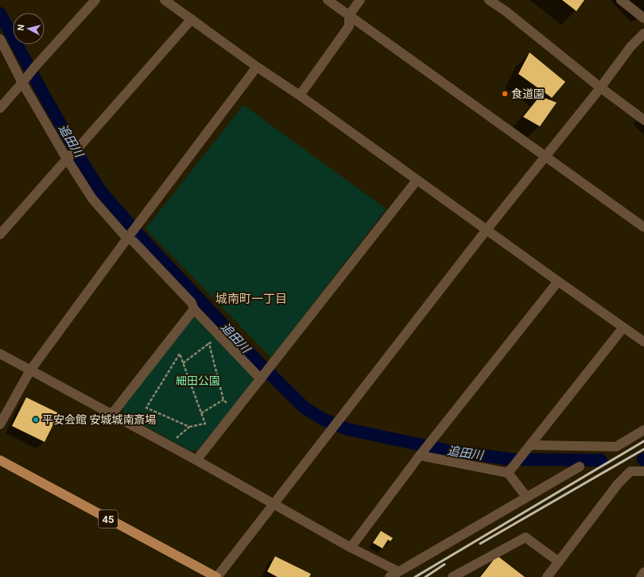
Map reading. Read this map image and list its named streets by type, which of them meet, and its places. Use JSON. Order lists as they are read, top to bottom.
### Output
{
  "streets": {
    "main road": ["45"]
  },
  "districts": ["城南町一丁目"],
  "water": ["追田川"],
  "parks": ["細田公園"],
  "places": ["食道園", "平安会館 安城城南斎場"],
  "north": "left"
}
